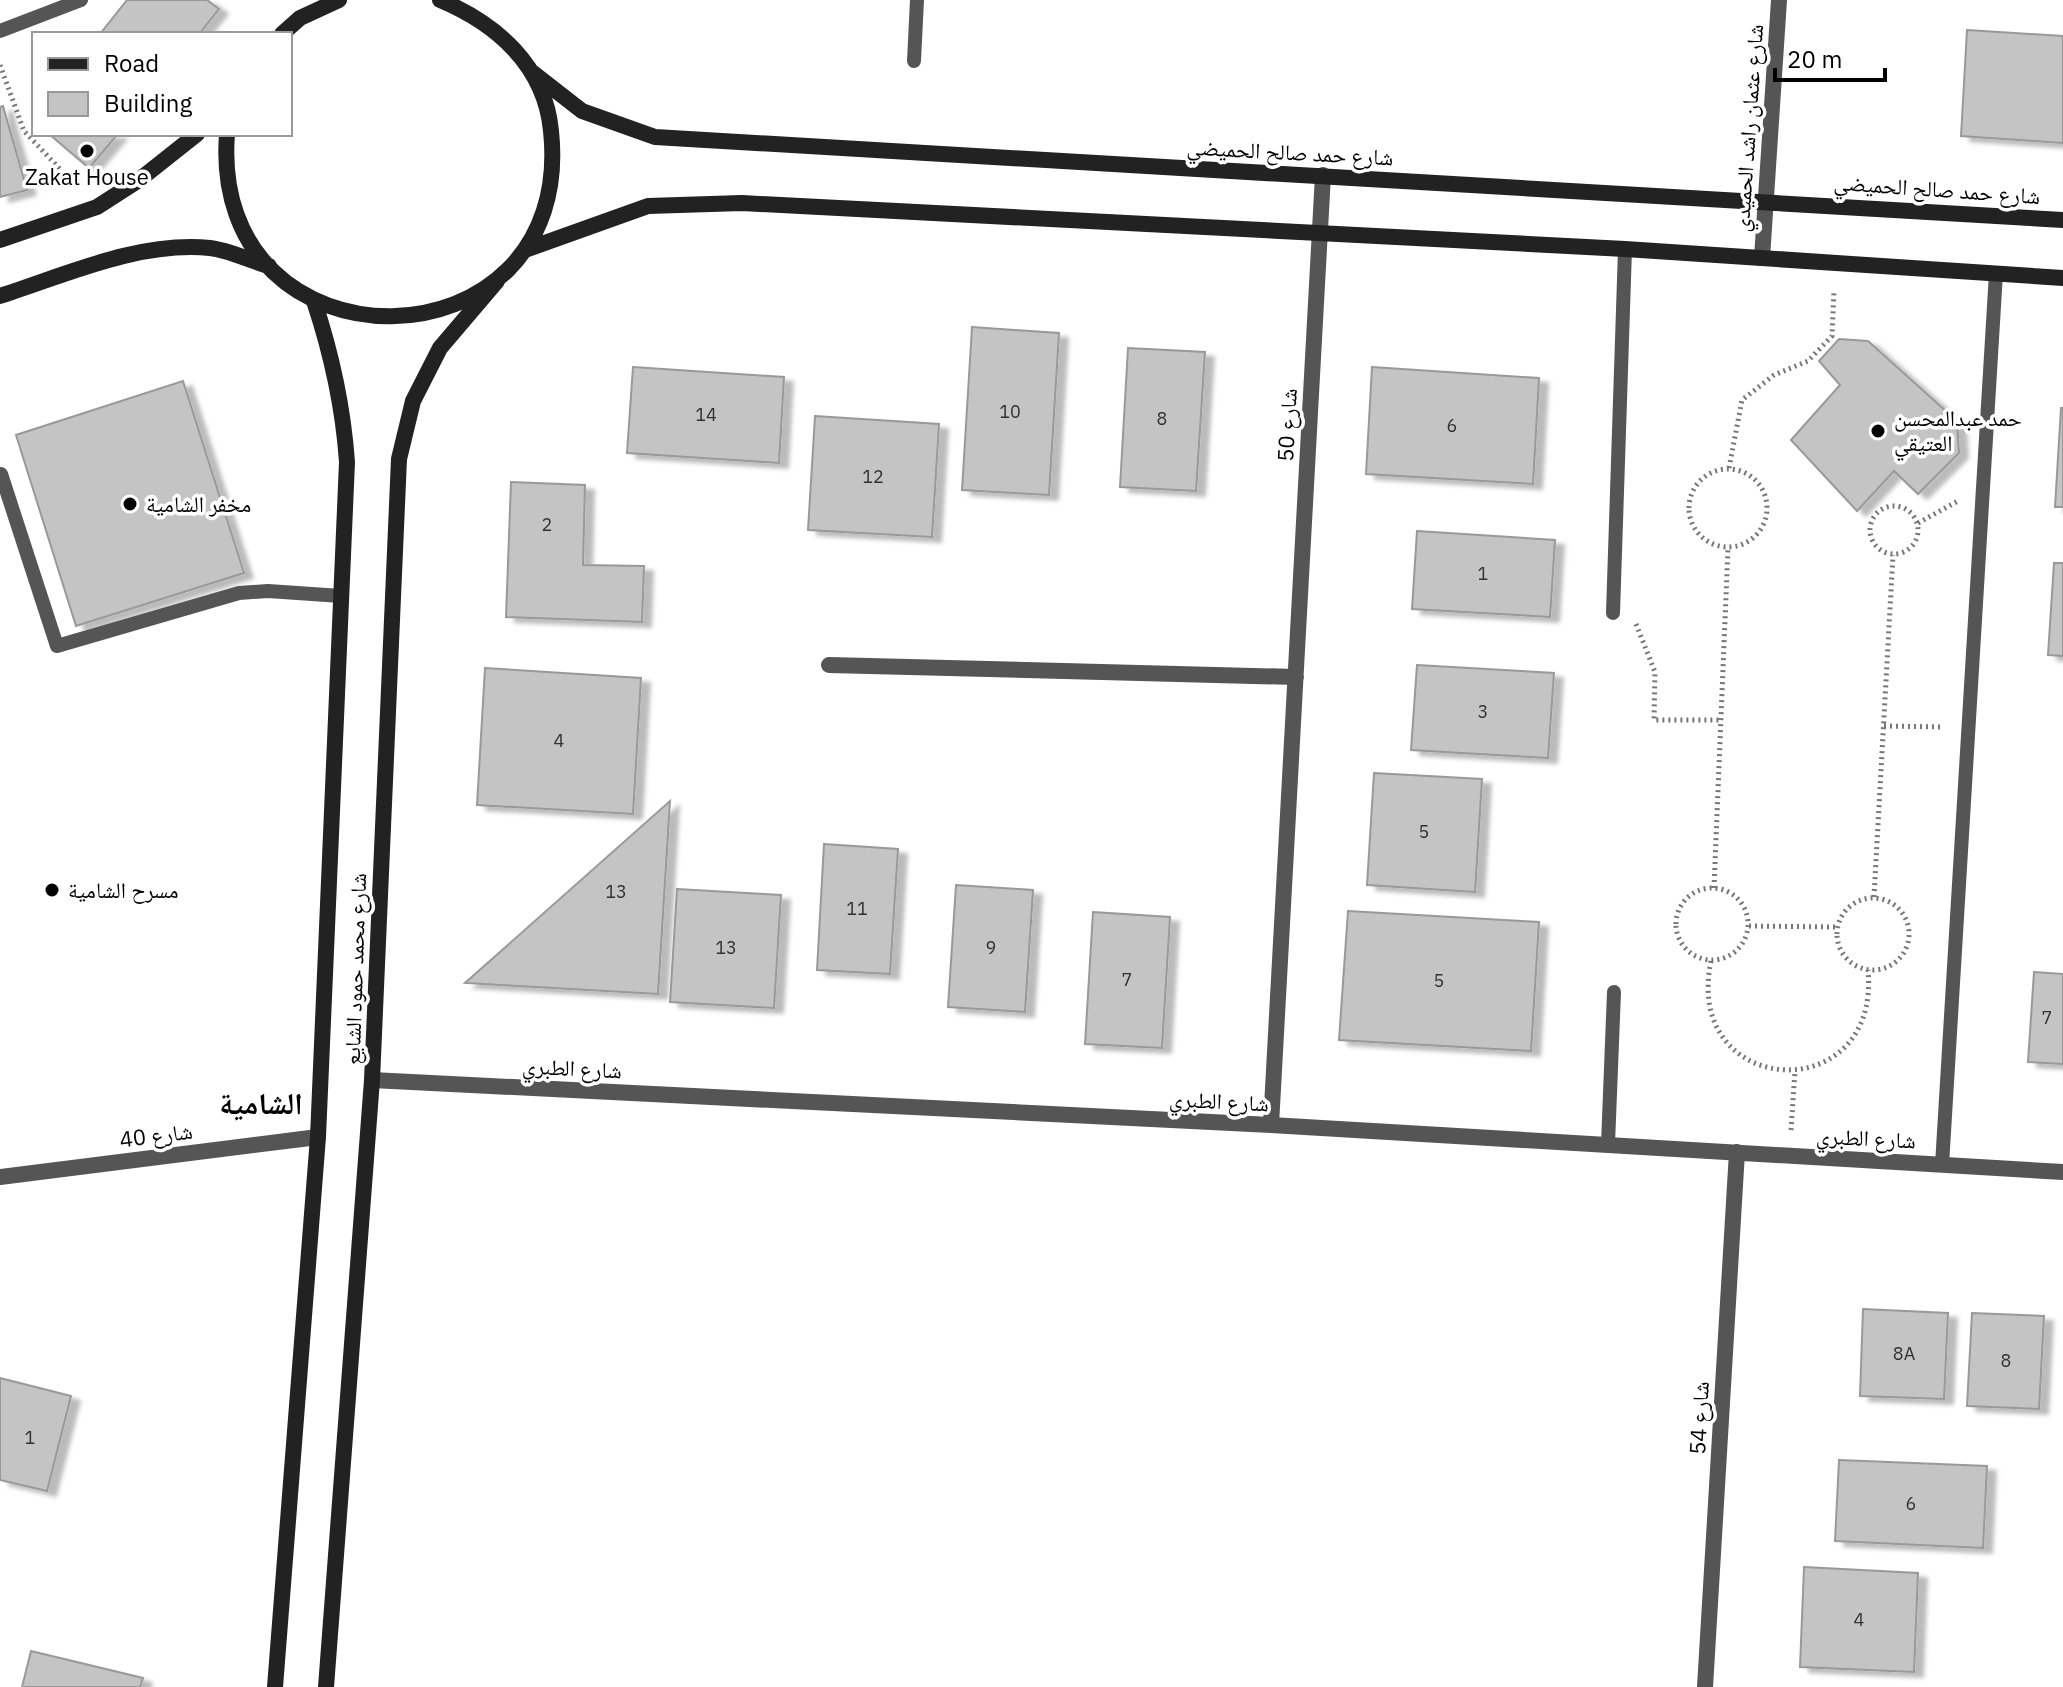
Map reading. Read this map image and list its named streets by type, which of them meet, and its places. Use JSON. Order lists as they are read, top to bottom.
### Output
{
  "streets": {
    "main road": ["شارع حمد صالح الحميضي", "شارع محمد حمود الشايع"],
    "street": [
      "شارع عثمان راشد الحميدي",
      "شارع 50",
      "شارع الطبري",
      "شارع 40",
      "شارع 54"
    ]
  },
  "crossings": [
    ["شارع عثمان راشد الحميدي", "شارع حمد صالح الحميضي"],
    ["شارع حمد صالح الحميضي", "شارع 50"],
    ["شارع 50", "شارع الطبري"],
    ["شارع محمد حمود الشايع", "شارع الطبري"],
    ["شارع محمد حمود الشايع", "شارع 40"],
    ["شارع الطبري", "شارع 54"]
  ],
  "districts": ["الشامية"],
  "places": [
    "Zakat House",
    "حمد عبدالمحسن العتيقي",
    "مخفر الشامية",
    "مسرح الشامية"
  ],
  "house_numbers": [
    "10",
    "14",
    "8",
    "6",
    "12",
    "2",
    "1",
    "3",
    "4",
    "5",
    "13",
    "11",
    "13",
    "9",
    "7",
    "5",
    "7",
    "8A",
    "8",
    "1",
    "6",
    "4"
  ],
  "legend": ["Road", "Building"],
  "scale_bar": "20 m"
}
